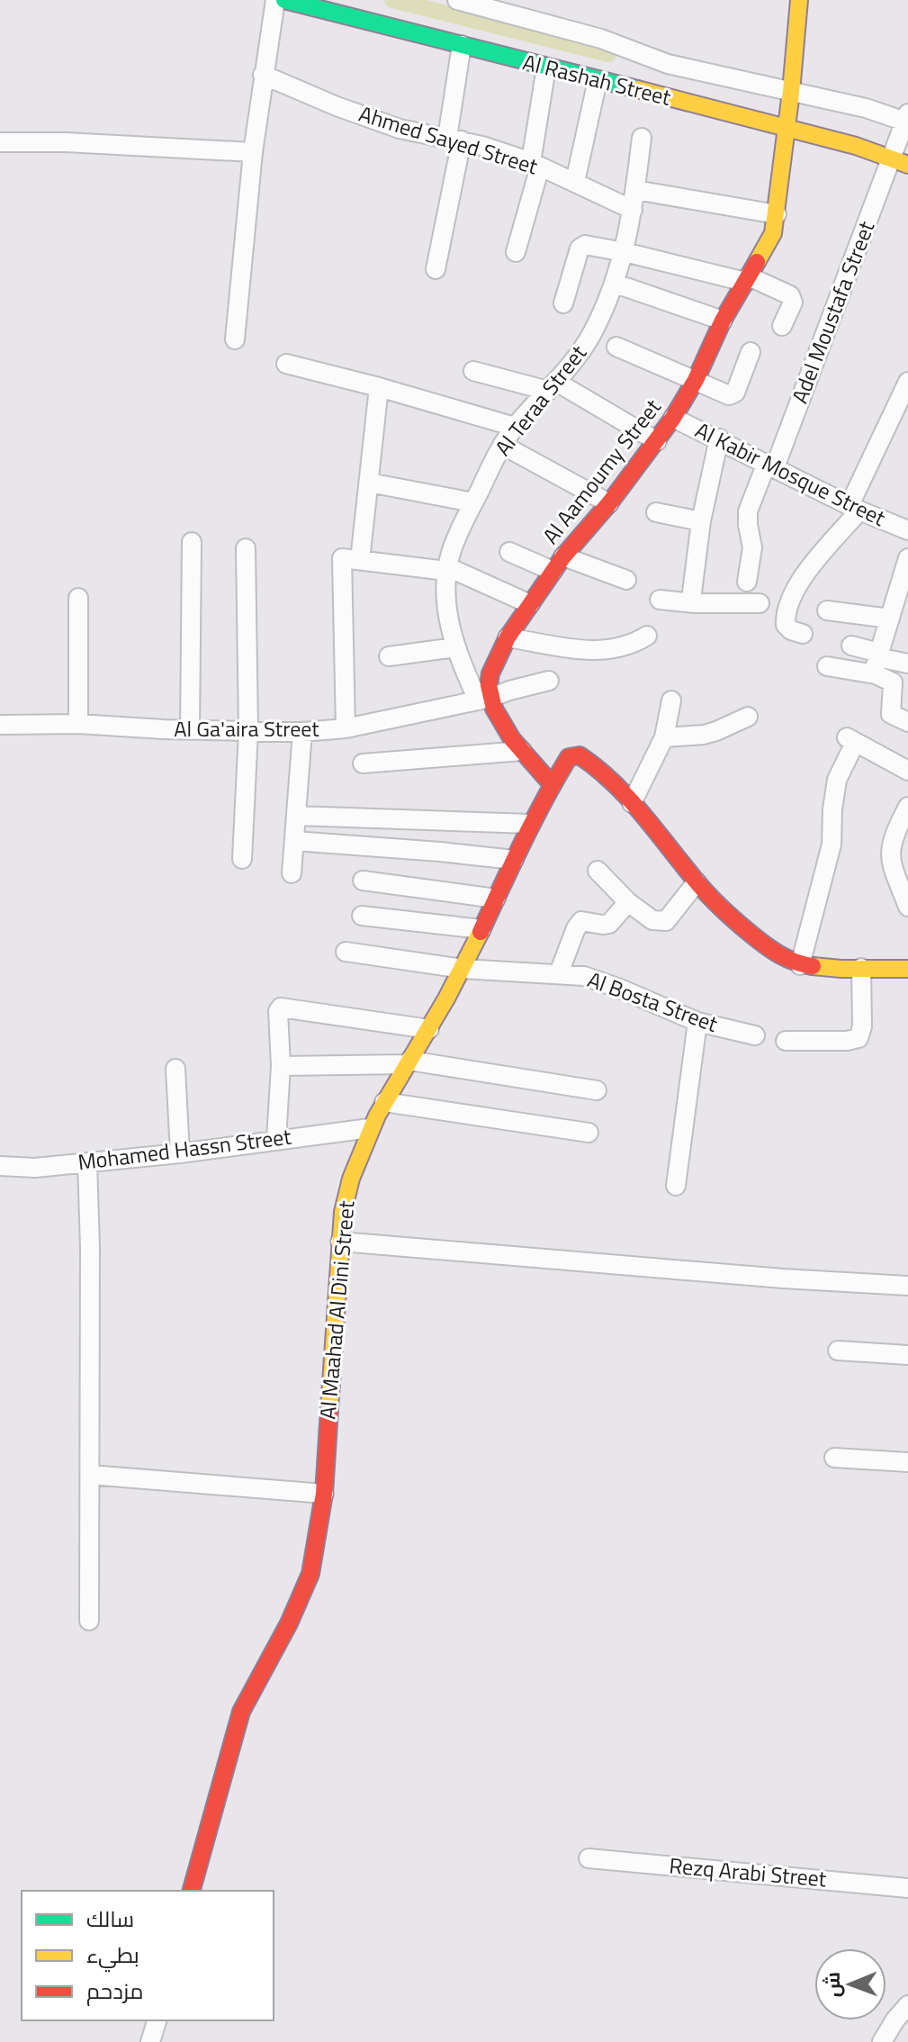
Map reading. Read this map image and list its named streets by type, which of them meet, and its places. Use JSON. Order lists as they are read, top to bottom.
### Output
{
  "streets": {
    "street": [
      "Al Rashah Street",
      "Ahmed Sayed Street",
      "Adel Moustafa Street",
      "Al Teraa Street",
      "Al Aamoumy Street",
      "Al Kabir Mosque Street",
      "Al Ga'aira Street",
      "Al Bosta Street",
      "Mohamed Hassn Street",
      "Al Maahad Al Dini Street",
      "Rezq Arabi Street"
    ]
  },
  "crossings": [
    ["Al Rashah Street", "Adel Moustafa Street"],
    ["Al Rashah Street", "Al Aamoumy Street"],
    ["Ahmed Sayed Street", "Al Teraa Street"],
    ["Adel Moustafa Street", "Al Kabir Mosque Street"],
    ["Al Teraa Street", "Al Aamoumy Street"],
    ["Al Teraa Street", "Al Ga'aira Street"],
    ["Al Aamoumy Street", "Al Kabir Mosque Street"],
    ["Al Aamoumy Street", "Al Ga'aira Street"],
    ["Al Bosta Street", "Al Maahad Al Dini Street"],
    ["Mohamed Hassn Street", "Al Maahad Al Dini Street"]
  ],
  "legend": ["سالك", "بطيء", "مزدحم"],
  "north": "left"
}
